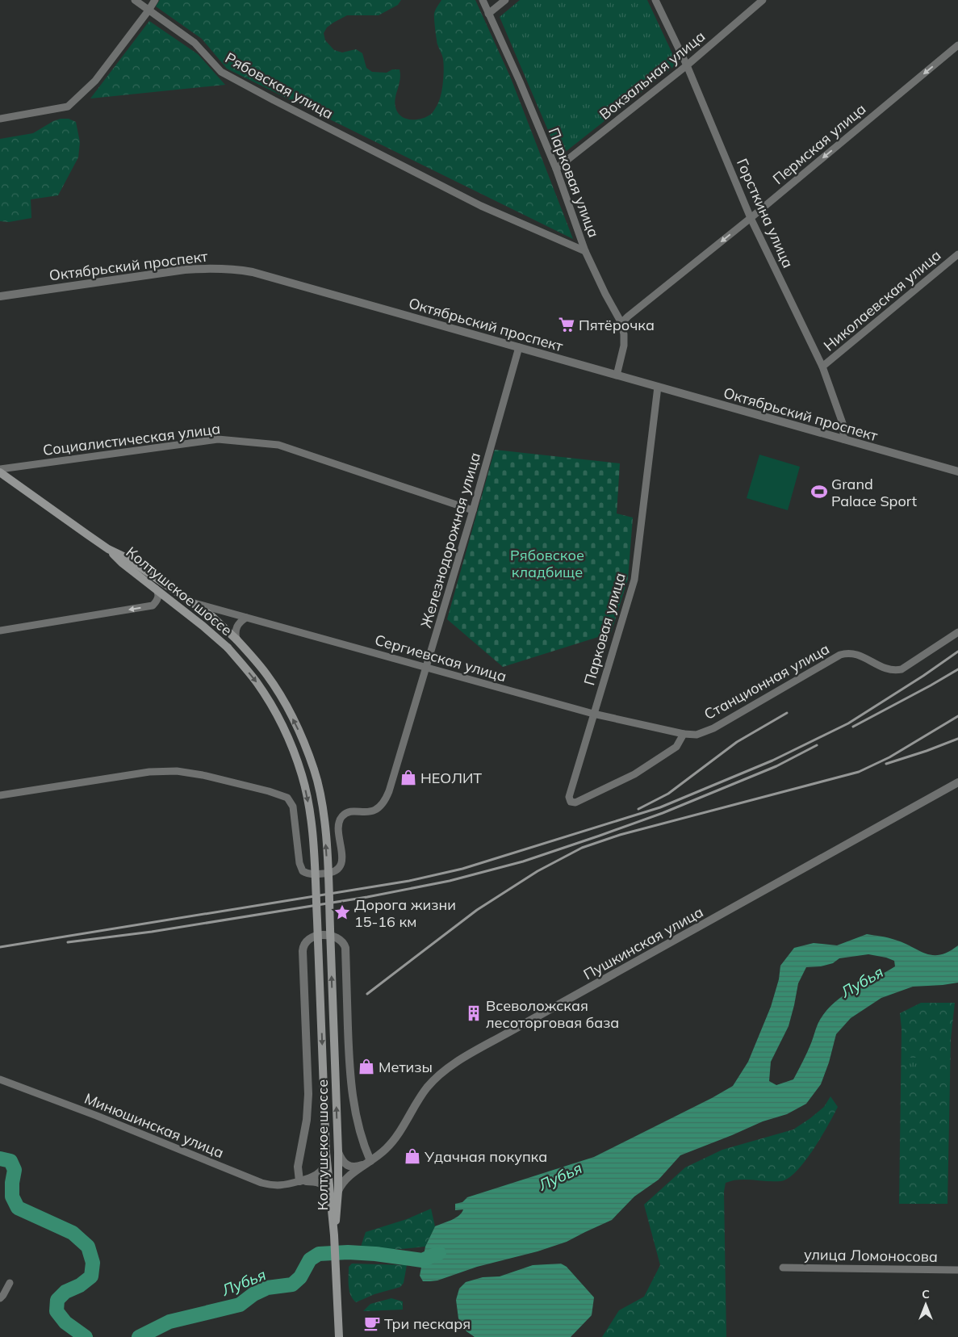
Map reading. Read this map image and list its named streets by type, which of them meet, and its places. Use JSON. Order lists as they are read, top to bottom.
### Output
{
  "streets": {
    "main road": ["Колтушское шоссе"],
    "street": [
      "Вокзальная улица",
      "Рябовская улица",
      "Пермская улица",
      "Парковая улица",
      "Горсткина улица",
      "Октябрьский проспект",
      "Николаевская улица",
      "Социалистическая улица",
      "Железнодорожная улица",
      "Сергиевская улица",
      "Станционная улица",
      "Пушкинская улица",
      "Минюшинская улица",
      "улица Ломоносова"
    ]
  },
  "crossings": [
    ["Вокзальная улица", "Парковая улица"],
    ["Вокзальная улица", "Горсткина улица"],
    ["Рябовская улица", "Парковая улица"],
    ["Пермская улица", "Парковая улица"],
    ["Пермская улица", "Горсткина улица"],
    ["Парковая улица", "Октябрьский проспект"],
    ["Парковая улица", "Сергиевская улица"],
    ["Парковая улица", "Станционная улица"],
    ["Горсткина улица", "Октябрьский проспект"],
    ["Горсткина улица", "Николаевская улица"],
    ["Октябрьский проспект", "Железнодорожная улица"],
    ["Социалистическая улица", "Железнодорожная улица"],
    ["Железнодорожная улица", "Сергиевская улица"],
    ["Колтушское шоссе", "Сергиевская улица"],
    ["Колтушское шоссе", "Пушкинская улица"],
    ["Колтушское шоссе", "Минюшинская улица"],
    ["Сергиевская улица", "Станционная улица"]
  ],
  "one_way": ["Пермская улица"],
  "water": ["Лубья"],
  "parks": ["Рябовское кладбище"],
  "places": {
    "supermarket": ["Пятёрочка"],
    "sports": ["Grand Palace Sport"],
    "shop": ["НЕОЛИТ", "Метизы", "Удачная покупка"],
    "place": ["Дорога жизни 15-16 км"],
    "building": ["Всеволожская лесоторговая база"],
    "cafe": ["Три пескаря"]
  },
  "north": "top"
}
